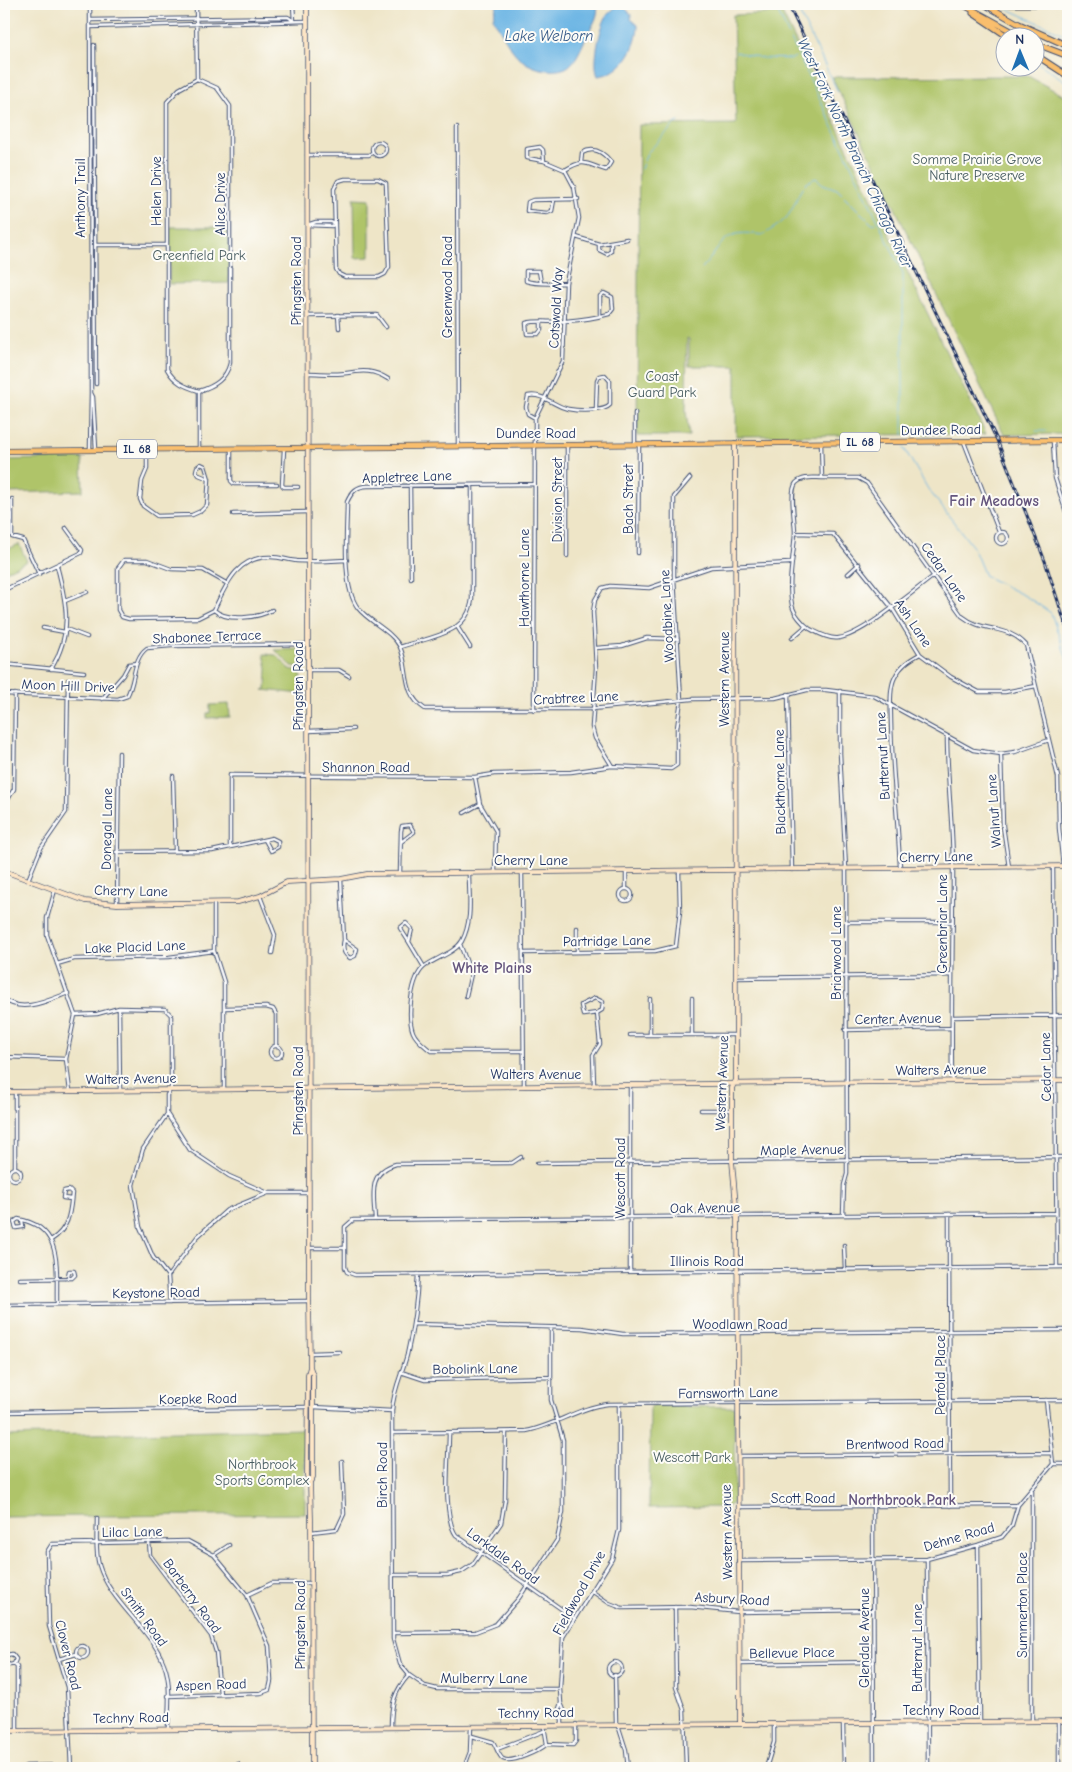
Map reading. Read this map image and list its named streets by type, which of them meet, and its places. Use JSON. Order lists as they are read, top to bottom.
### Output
{
  "streets": {
    "main road": [
      "Pfingsten Road",
      "Dundee Road",
      "IL 68",
      "Western Avenue",
      "Cherry Lane",
      "Walters Avenue",
      "Techny Road"
    ],
    "street": [
      "Helen Drive",
      "Anthony Trail",
      "Alice Drive",
      "Greenwood Road",
      "Cotswold Way",
      "Appletree Lane",
      "Bach Street",
      "Division Street",
      "Cedar Lane",
      "Hawthorne Lane",
      "Woodbine Lane",
      "Ash Lane",
      "Shabonee Terrace",
      "Moon Hill Drive",
      "Crabtree Lane",
      "Butternut Lane",
      "Shannon Road",
      "Blackthorne Lane",
      "Walnut Lane",
      "Donegal Lane",
      "Greenbriar Lane",
      "Partridge Lane",
      "Lake Placid Lane",
      "Briarwood Lane",
      "Center Avenue",
      "Maple Avenue",
      "Wescott Road",
      "Oak Avenue",
      "Illinois Road",
      "Keystone Road",
      "Woodlawn Road",
      "Bobolink Lane",
      "Penfold Place",
      "Farnsworth Lane",
      "Koepke Road",
      "Brentwood Road",
      "Birch Road",
      "Scott Road",
      "Lilac Lane",
      "Dehne Road",
      "Larkdale Road",
      "Fieldwood Drive",
      "Barberry Road",
      "Asbury Road",
      "Summerton Place",
      "Smith Road",
      "Glendale Avenue",
      "Bellevue Place",
      "Clover Road",
      "Mulberry Lane",
      "Aspen Road"
    ]
  },
  "crossings": [
    ["Helen Drive", "Alice Drive"],
    ["Anthony Trail", "Dundee Road"],
    ["Pfingsten Road", "Dundee Road"],
    ["Pfingsten Road", "Shabonee Terrace"],
    ["Pfingsten Road", "Shannon Road"],
    ["Pfingsten Road", "Cherry Lane"],
    ["Pfingsten Road", "Walters Avenue"],
    ["Pfingsten Road", "Keystone Road"],
    ["Pfingsten Road", "Koepke Road"],
    ["Pfingsten Road", "Techny Road"],
    ["Greenwood Road", "Dundee Road"],
    ["Cotswold Way", "Dundee Road"],
    ["Cotswold Way", "Hawthorne Lane"],
    ["Dundee Road", "Bach Street"],
    ["Dundee Road", "Division Street"],
    ["Dundee Road", "Hawthorne Lane"],
    ["Dundee Road", "Western Avenue"],
    ["Appletree Lane", "Hawthorne Lane"],
    ["Appletree Lane", "Crabtree Lane"],
    ["Cedar Lane", "Ash Lane"],
    ["Cedar Lane", "Crabtree Lane"],
    ["Cedar Lane", "Cherry Lane"],
    ["Cedar Lane", "Center Avenue"],
    ["Cedar Lane", "Walters Avenue"],
    ["Cedar Lane", "Maple Avenue"],
    ["Cedar Lane", "Oak Avenue"],
    ["Cedar Lane", "Illinois Road"],
    ["Hawthorne Lane", "Crabtree Lane"],
    ["Woodbine Lane", "Crabtree Lane"],
    ["Woodbine Lane", "Shannon Road"],
    ["Ash Lane", "Butternut Lane"],
    ["Shabonee Terrace", "Moon Hill Drive"],
    ["Western Avenue", "Crabtree Lane"],
    ["Western Avenue", "Cherry Lane"],
    ["Western Avenue", "Walters Avenue"],
    ["Western Avenue", "Maple Avenue"],
    ["Western Avenue", "Oak Avenue"],
    ["Western Avenue", "Illinois Road"],
    ["Western Avenue", "Woodlawn Road"],
    ["Western Avenue", "Farnsworth Lane"],
    ["Western Avenue", "Brentwood Road"],
    ["Western Avenue", "Scott Road"],
    ["Western Avenue", "Dehne Road"],
    ["Western Avenue", "Asbury Road"],
    ["Western Avenue", "Bellevue Place"],
    ["Western Avenue", "Techny Road"],
    ["Crabtree Lane", "Butternut Lane"],
    ["Crabtree Lane", "Blackthorne Lane"],
    ["Crabtree Lane", "Walnut Lane"],
    ["Crabtree Lane", "Greenbriar Lane"],
    ["Crabtree Lane", "Briarwood Lane"],
    ["Butternut Lane", "Cherry Lane"],
    ["Butternut Lane", "Dehne Road"],
    ["Butternut Lane", "Techny Road"],
    ["Blackthorne Lane", "Cherry Lane"],
    ["Walnut Lane", "Cherry Lane"],
    ["Donegal Lane", "Cherry Lane"],
    ["Cherry Lane", "Greenbriar Lane"],
    ["Cherry Lane", "Partridge Lane"],
    ["Cherry Lane", "Briarwood Lane"],
    ["Greenbriar Lane", "Center Avenue"],
    ["Greenbriar Lane", "Walters Avenue"],
    ["Briarwood Lane", "Center Avenue"],
    ["Briarwood Lane", "Walters Avenue"],
    ["Briarwood Lane", "Maple Avenue"],
    ["Briarwood Lane", "Oak Avenue"],
    ["Walters Avenue", "Wescott Road"],
    ["Maple Avenue", "Wescott Road"],
    ["Wescott Road", "Oak Avenue"],
    ["Wescott Road", "Illinois Road"],
    ["Oak Avenue", "Illinois Road"],
    ["Illinois Road", "Penfold Place"],
    ["Illinois Road", "Birch Road"],
    ["Woodlawn Road", "Penfold Place"],
    ["Woodlawn Road", "Birch Road"],
    ["Bobolink Lane", "Birch Road"],
    ["Penfold Place", "Farnsworth Lane"],
    ["Penfold Place", "Brentwood Road"],
    ["Penfold Place", "Scott Road"],
    ["Farnsworth Lane", "Birch Road"],
    ["Farnsworth Lane", "Larkdale Road"],
    ["Farnsworth Lane", "Fieldwood Drive"],
    ["Koepke Road", "Birch Road"],
    ["Birch Road", "Mulberry Lane"],
    ["Scott Road", "Dehne Road"],
    ["Scott Road", "Glendale Avenue"],
    ["Lilac Lane", "Barberry Road"],
    ["Lilac Lane", "Smith Road"],
    ["Lilac Lane", "Clover Road"],
    ["Dehne Road", "Summerton Place"],
    ["Dehne Road", "Glendale Avenue"],
    ["Larkdale Road", "Fieldwood Drive"],
    ["Fieldwood Drive", "Asbury Road"],
    ["Fieldwood Drive", "Mulberry Lane"],
    ["Fieldwood Drive", "Techny Road"],
    ["Barberry Road", "Aspen Road"],
    ["Asbury Road", "Glendale Avenue"],
    ["Summerton Place", "Techny Road"],
    ["Smith Road", "Aspen Road"],
    ["Smith Road", "Techny Road"],
    ["Glendale Avenue", "Bellevue Place"],
    ["Glendale Avenue", "Techny Road"],
    ["Clover Road", "Techny Road"]
  ],
  "districts": ["Fair Meadows", "White Plains", "Northbrook Park"],
  "water": ["Lake Welborn", "West Fork North Branch Chicago River"],
  "parks": [
    "Somme Prairie Grove Nature Preserve",
    "Greenfield Park",
    "Coast Guard Park",
    "Wescott Park",
    "Northbrook Sports Complex"
  ],
  "north": "top"
}
